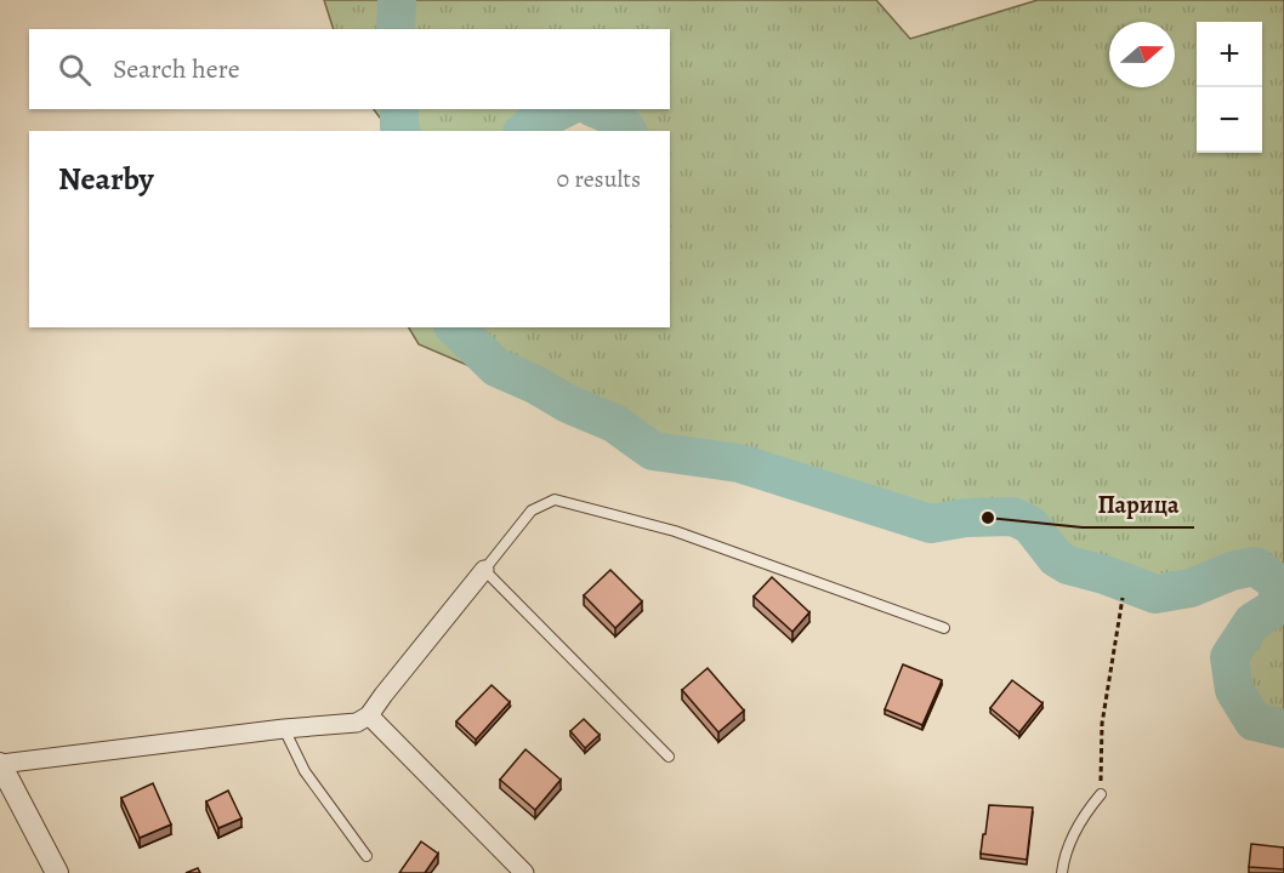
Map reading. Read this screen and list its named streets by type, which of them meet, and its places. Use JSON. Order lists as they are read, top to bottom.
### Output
{
  "places": ["Парица"],
  "north": "right",
  "page": {
    "map_buttons": ["+", "−"],
    "search": "Search here",
    "heading": ["Nearby", "0 results"]
  }
}
